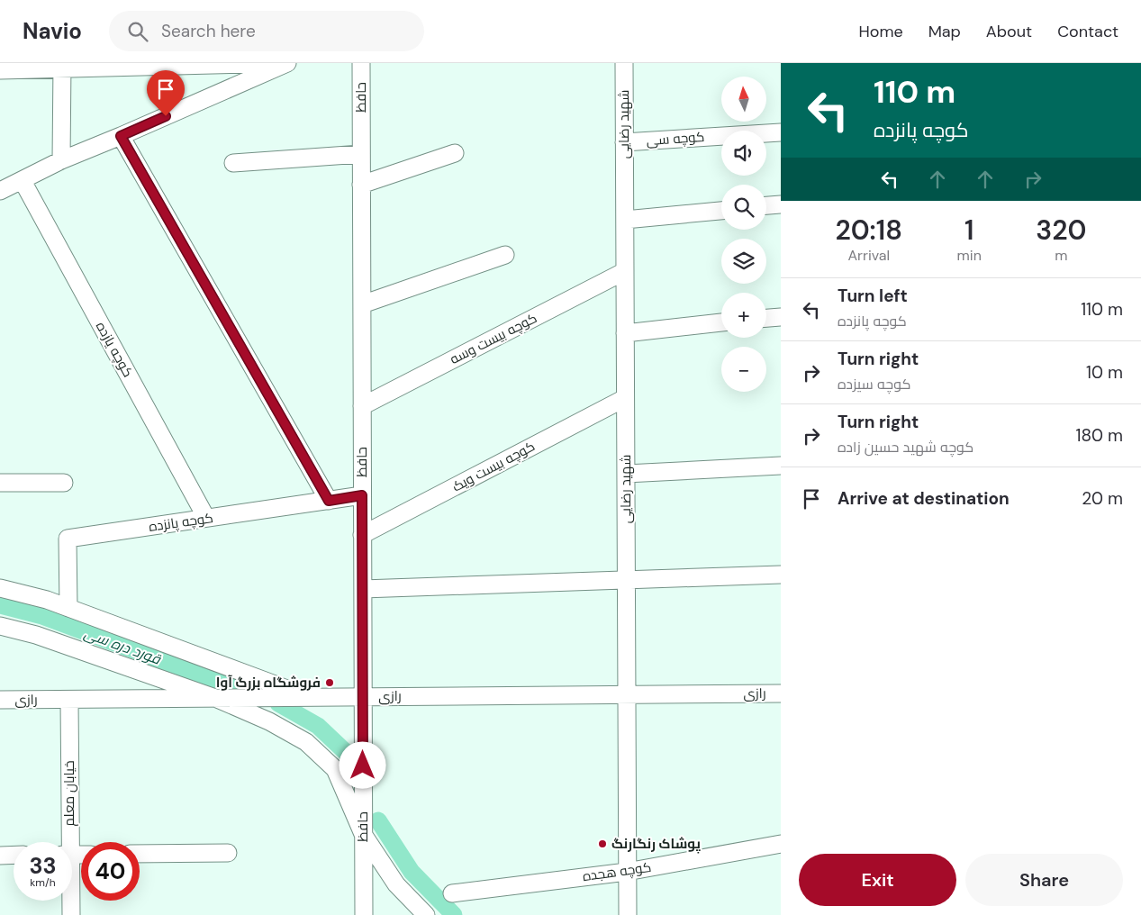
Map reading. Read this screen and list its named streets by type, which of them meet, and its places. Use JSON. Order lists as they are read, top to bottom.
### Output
{
  "streets": {
    "street": [
      "حافظ",
      "شهید رضایی",
      "کوچه سی",
      "کوچه بیست وسه",
      "کوچه یازده",
      "کوچه بیست ویک",
      "کوچه پانزده",
      "رازی",
      "خیابان معلم",
      "کوچه هجده"
    ]
  },
  "crossings": [
    ["حافظ", "کوچه بیست وسه"],
    ["حافظ", "کوچه بیست ویک"],
    ["حافظ", "کوچه پانزده"],
    ["حافظ", "رازی"],
    ["شهید رضایی", "کوچه سی"],
    ["شهید رضایی", "کوچه بیست وسه"],
    ["شهید رضایی", "کوچه بیست ویک"],
    ["شهید رضایی", "رازی"],
    ["شهید رضایی", "کوچه هجده"],
    ["کوچه یازده", "کوچه پانزده"],
    ["رازی", "خیابان معلم"]
  ],
  "water": ["قورد دره سی"],
  "places": ["فروشگاه بزرگ آوا", "پوشاک رنگارنگ"],
  "north": "top",
  "page": {
    "header": "Navio",
    "search": "Search here",
    "nav": [
      "Home",
      "Map",
      "About",
      "Contact"
    ],
    "turn": ["110 m", "کوچه پانزده"],
    "map_buttons": ["+", "−"],
    "eta": [
      "20:18",
      "Arrival",
      "1",
      "min",
      "320",
      "m"
    ],
    "list": [
      {
        "name": "Turn left",
        "note": "کوچه پانزده",
        "value": "110 m"
      },
      {
        "name": "Turn right",
        "note": "کوچه سیزده",
        "value": "10 m"
      },
      {
        "name": "Turn right",
        "note": "کوچه شهید حسین زاده",
        "value": "180 m"
      },
      {
        "name": "Arrive at destination",
        "value": "20 m"
      }
    ],
    "speed": "33 km/h",
    "limit": "40",
    "buttons": ["Exit", "Share"]
  }
}
